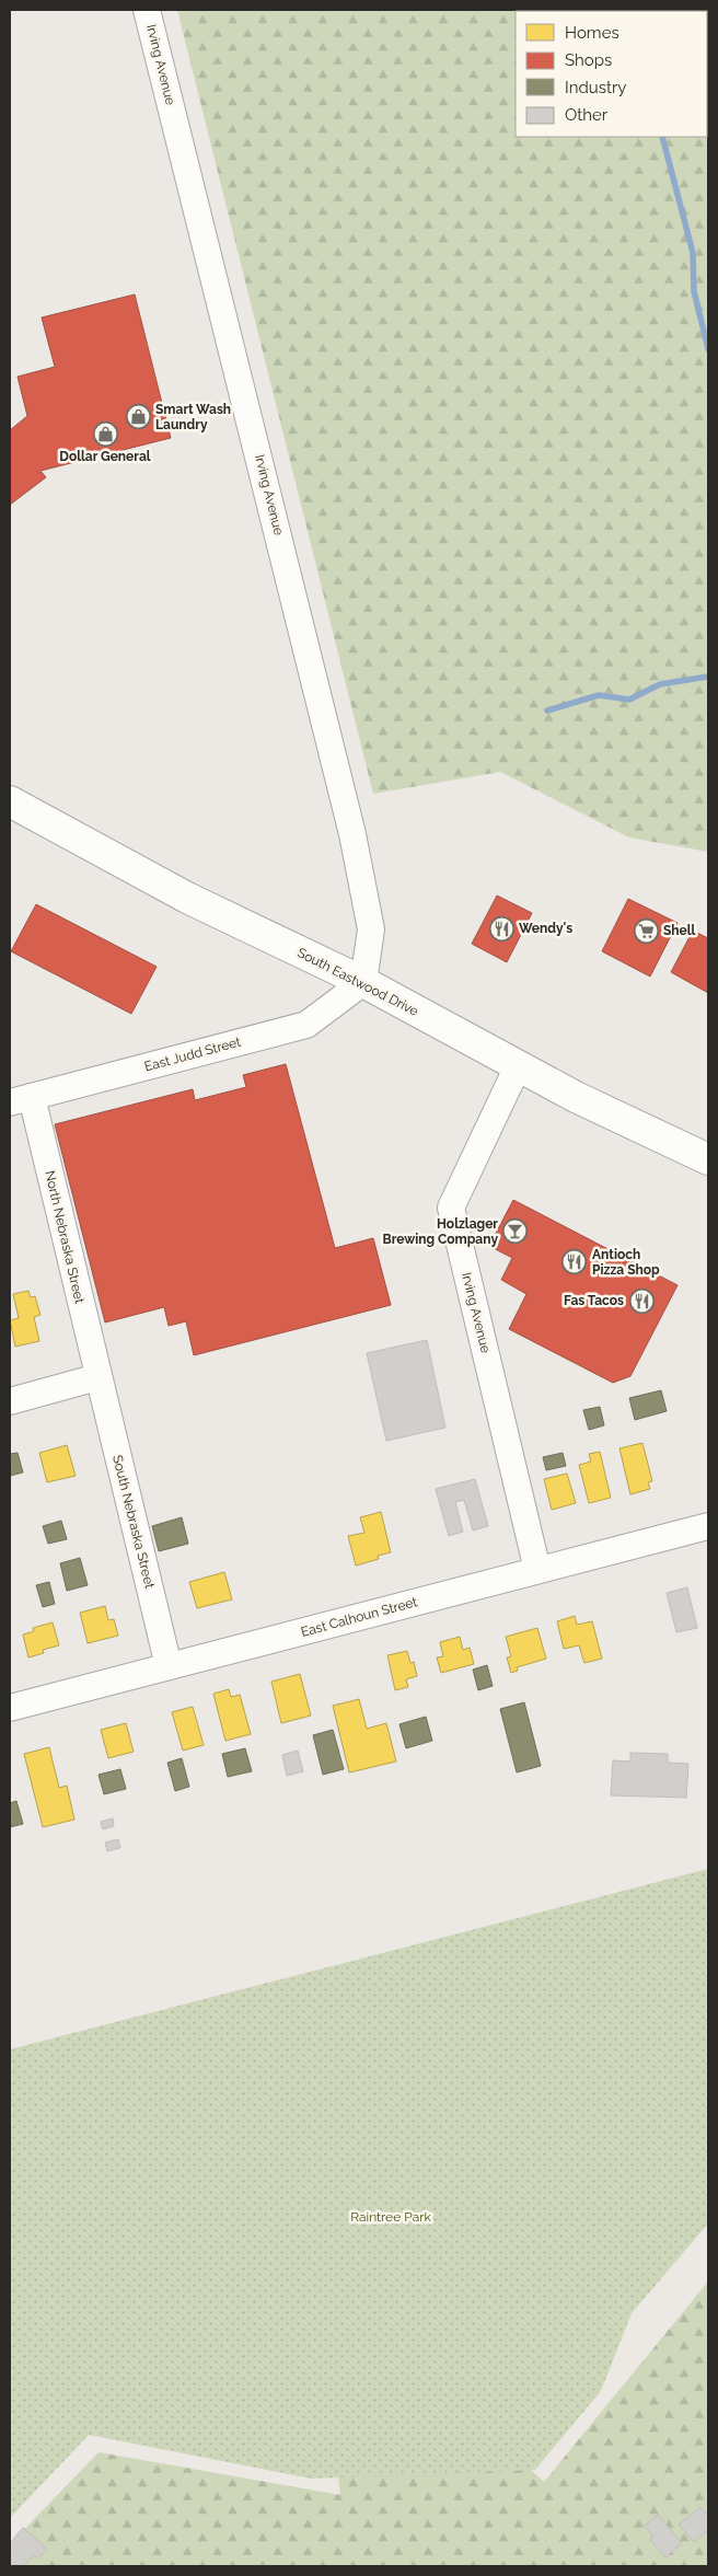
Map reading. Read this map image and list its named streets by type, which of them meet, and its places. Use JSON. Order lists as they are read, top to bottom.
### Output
{
  "streets": {
    "main road": ["South Eastwood Drive"],
    "street": [
      "Irving Avenue",
      "East Judd Street",
      "North Nebraska Street",
      "South Nebraska Street",
      "East Calhoun Street"
    ]
  },
  "crossings": [
    ["Irving Avenue", "South Eastwood Drive"],
    ["Irving Avenue", "East Judd Street"],
    ["Irving Avenue", "East Calhoun Street"],
    ["South Eastwood Drive", "East Judd Street"],
    ["East Judd Street", "North Nebraska Street"],
    ["North Nebraska Street", "South Nebraska Street"],
    ["South Nebraska Street", "East Calhoun Street"]
  ],
  "parks": ["Raintree Park"],
  "places": {
    "shop": ["Smart Wash Laundry", "Dollar General"],
    "restaurant": ["Wendy's", "Antioch Pizza Shop", "Fas Tacos"],
    "supermarket": ["Shell"],
    "bar": ["Holzlager Brewing Company"]
  },
  "legend": [
    "Homes",
    "Shops",
    "Industry",
    "Other"
  ]
}
